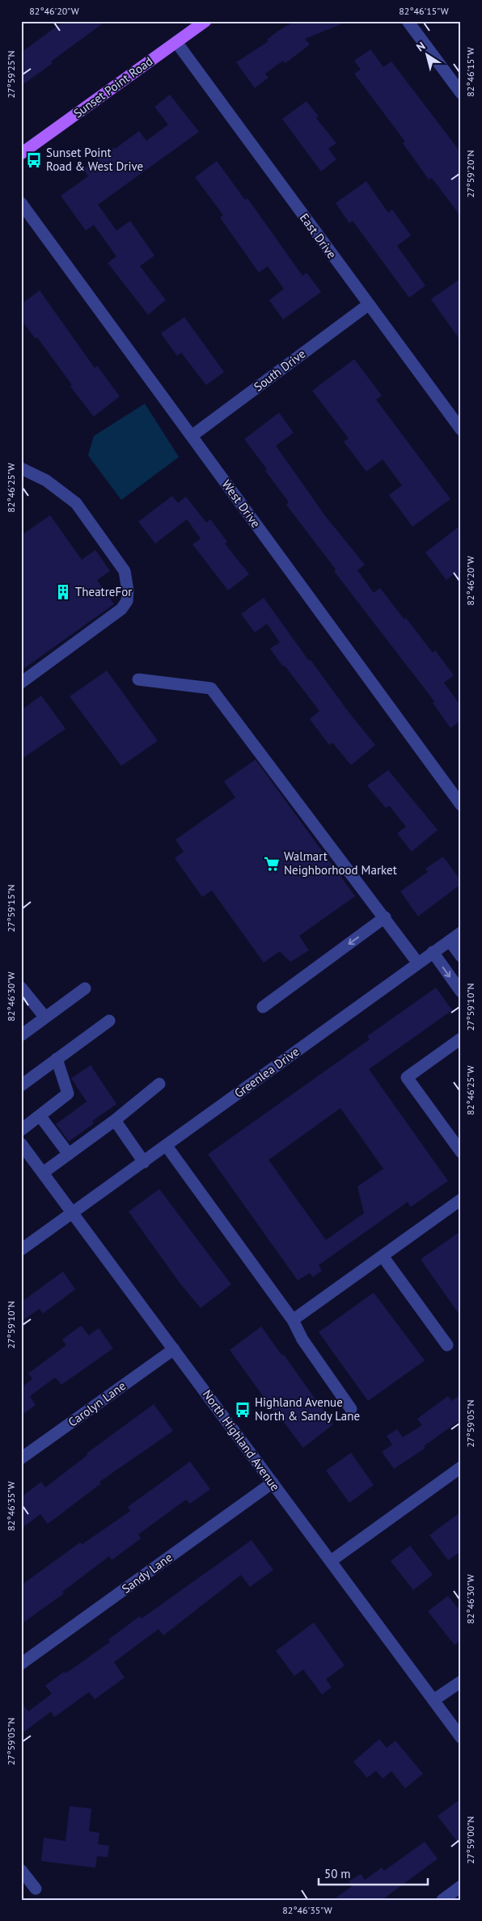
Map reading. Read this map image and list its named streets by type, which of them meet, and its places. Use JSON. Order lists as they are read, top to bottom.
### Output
{
  "streets": {
    "main road": ["Sunset Point Road"],
    "street": [
      "East Drive",
      "South Drive",
      "West Drive",
      "Greenlea Drive",
      "Carolyn Lane",
      "North Highland Avenue",
      "Sandy Lane"
    ]
  },
  "crossings": [
    ["Sunset Point Road", "East Drive"],
    ["East Drive", "South Drive"],
    ["South Drive", "West Drive"],
    ["Greenlea Drive", "North Highland Avenue"],
    ["Carolyn Lane", "North Highland Avenue"],
    ["North Highland Avenue", "Sandy Lane"]
  ],
  "places": {
    "bus stop": ["Sunset Point Road & West Drive", "Highland Avenue North & Sandy Lane"],
    "building": ["TheatreFor"],
    "supermarket": ["Walmart Neighborhood Market"]
  },
  "scale_bar": "50 m",
  "north": "top left",
  "coordinates": [
    "82°46'20\"W",
    "82°46'15\"W",
    "27°59'25\"N",
    "27°59'20\"N",
    "82°46'25\"W",
    "27°59'15\"N",
    "82°46'30\"W",
    "27°59'10\"N",
    "27°59'05\"N",
    "82°46'35\"W",
    "27°59'00\"N"
  ]
}
